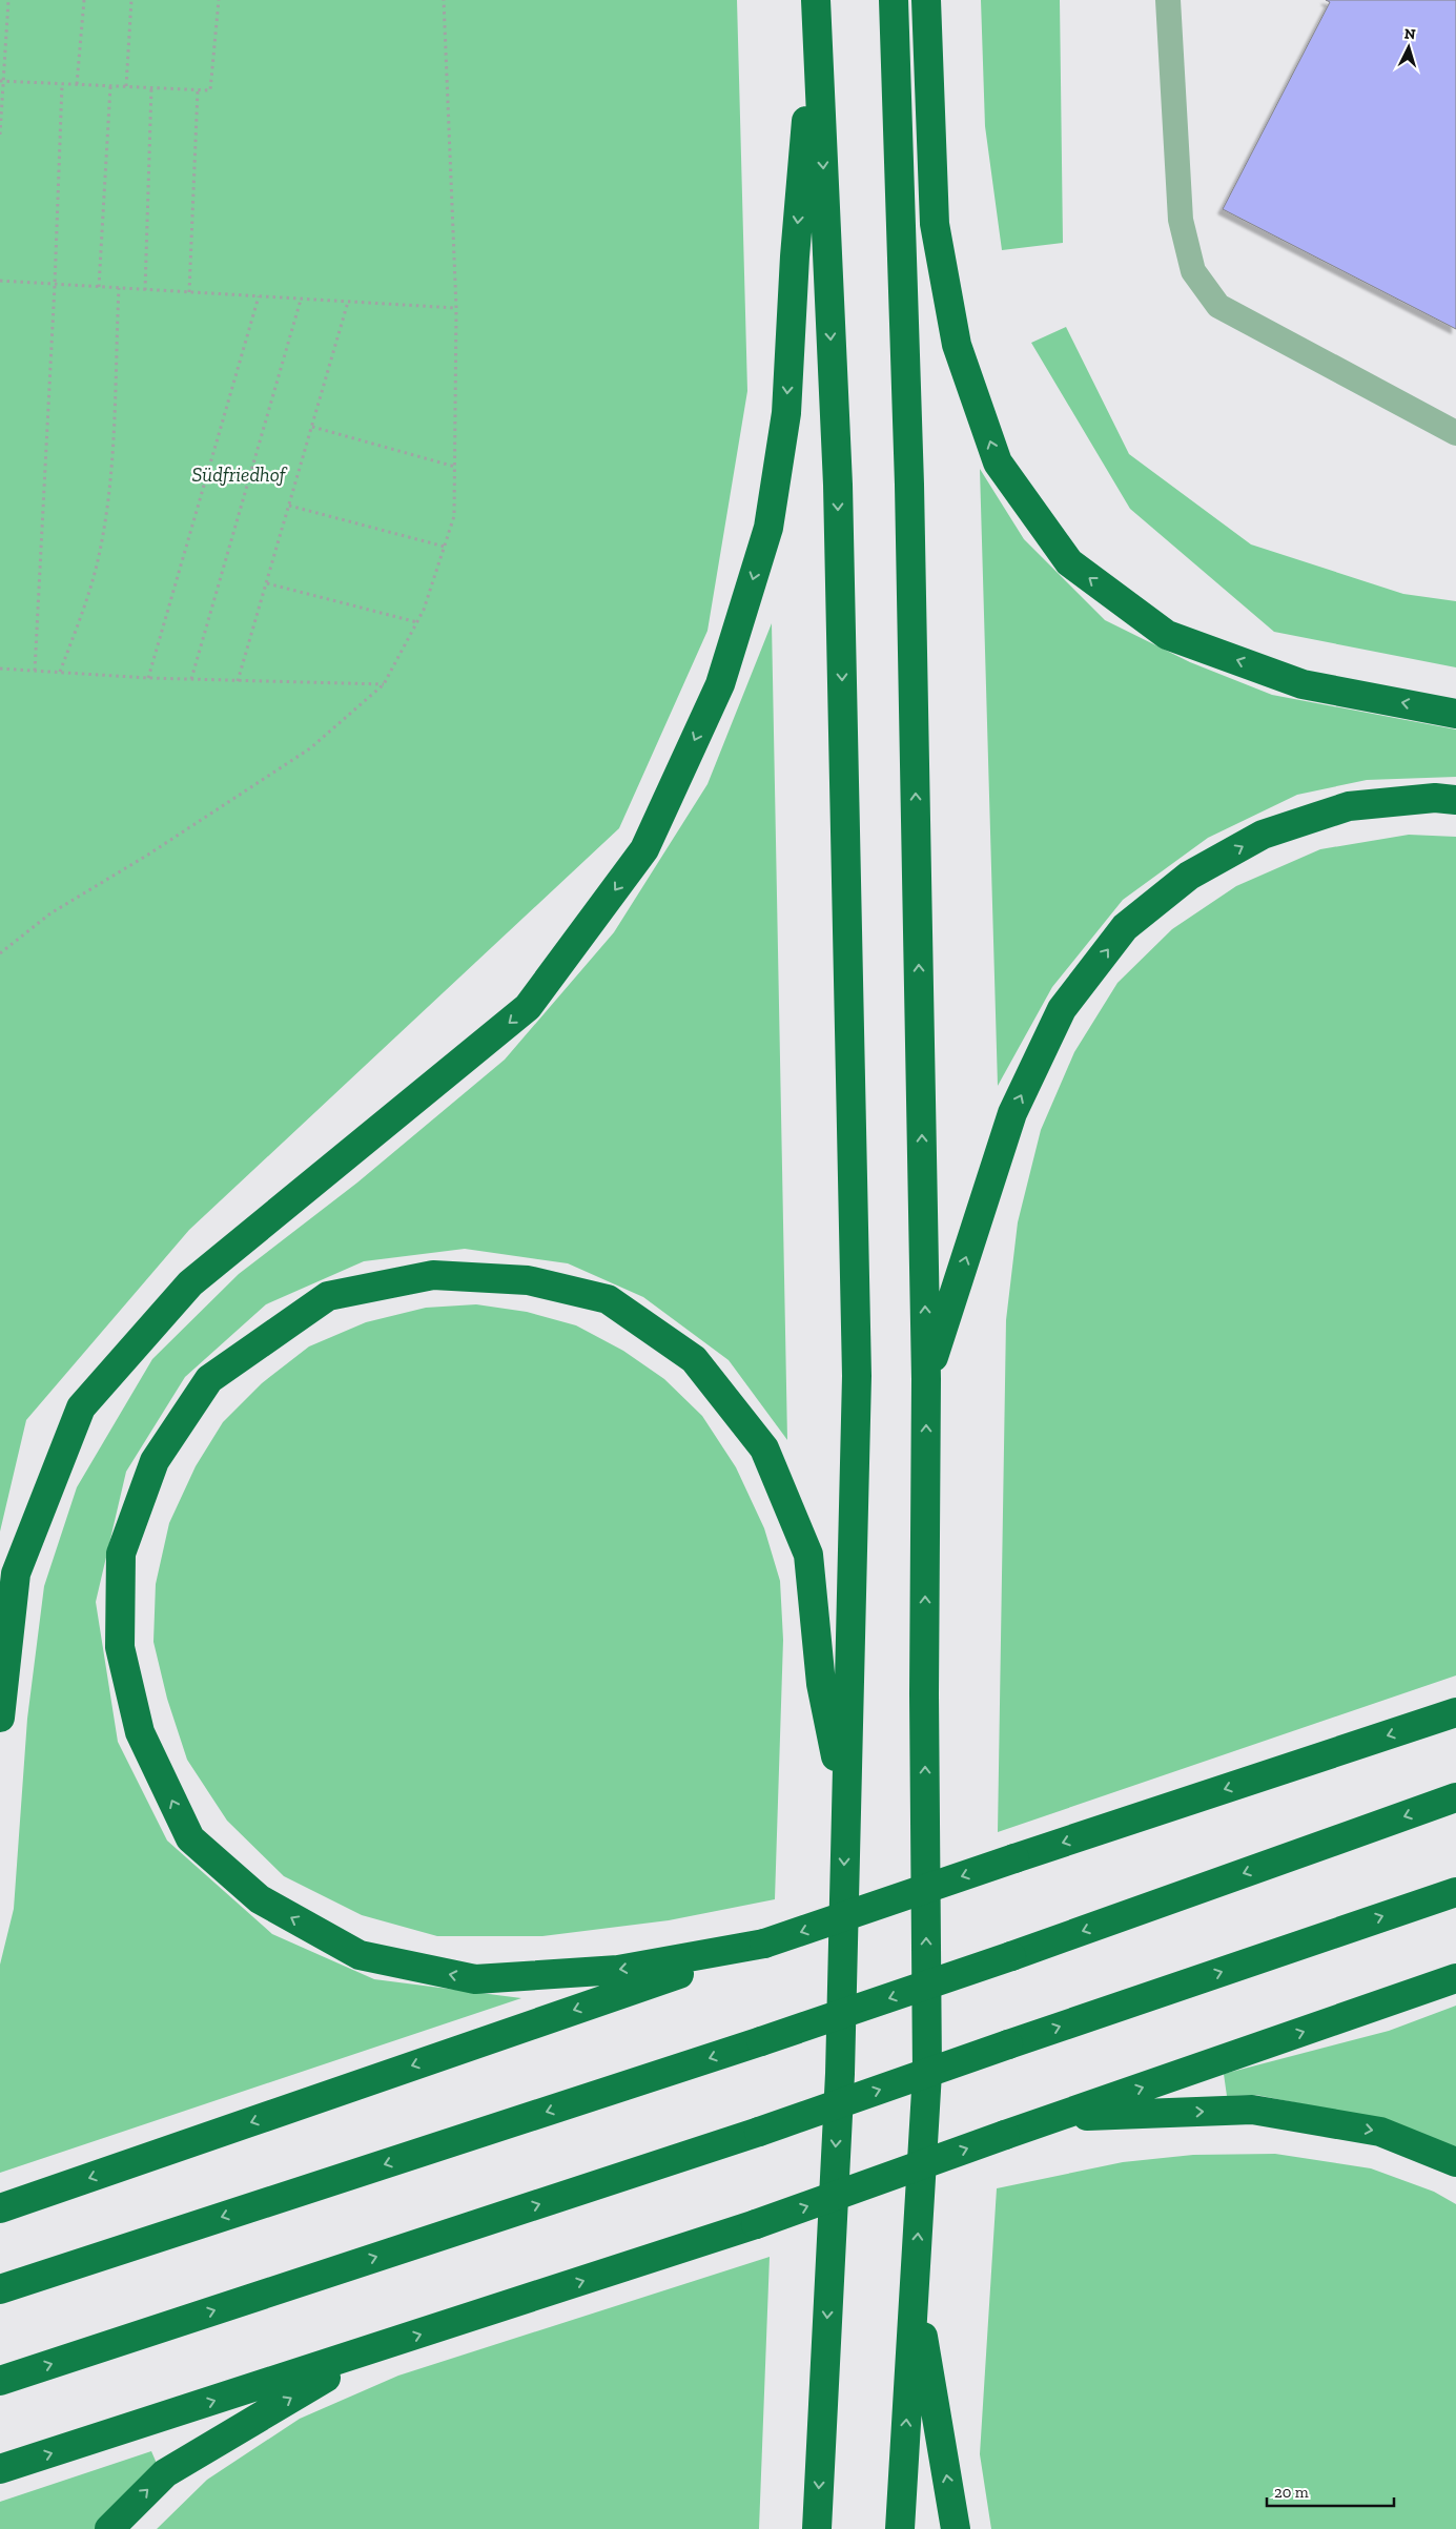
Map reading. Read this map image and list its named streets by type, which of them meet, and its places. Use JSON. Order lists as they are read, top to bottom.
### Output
{
  "parks": ["Südfriedhof"],
  "scale_bar": "20 m",
  "north": "top"
}
